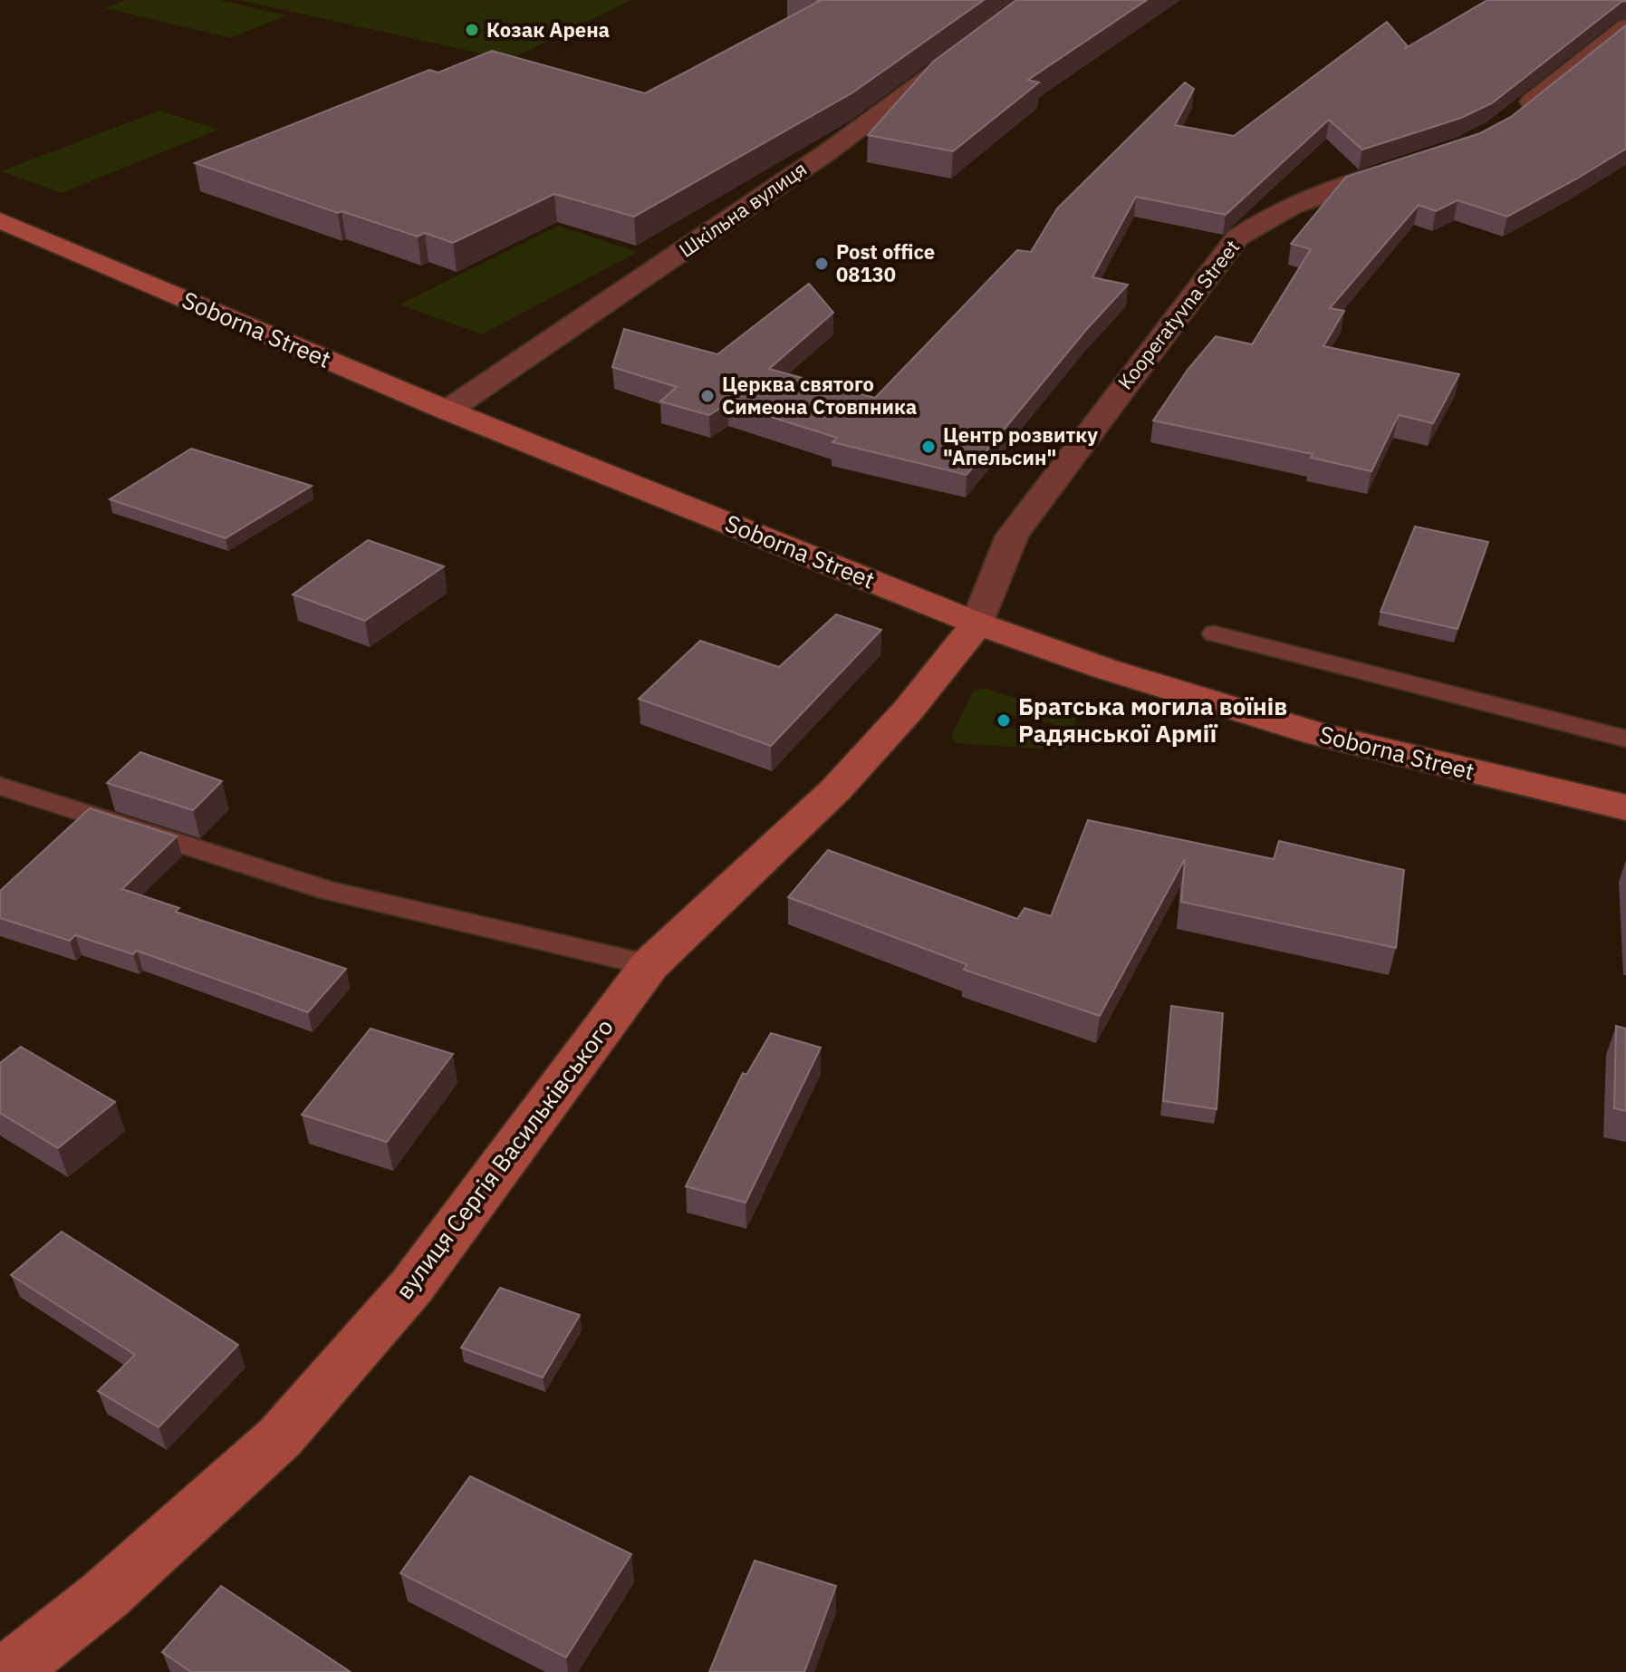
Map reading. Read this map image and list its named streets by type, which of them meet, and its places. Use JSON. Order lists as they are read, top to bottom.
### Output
{
  "streets": {
    "main road": ["Soborna Street", "вулиця Сергія Васильківського"],
    "street": ["Шкільна вулиця", "Kooperatyvna Street"]
  },
  "crossings": [
    ["Шкільна вулиця", "Soborna Street"],
    ["Kooperatyvna Street", "Soborna Street"],
    ["Kooperatyvna Street", "вулиця Сергія Васильківського"],
    ["Soborna Street", "вулиця Сергія Васильківського"]
  ],
  "places": [
    "Козак Арена",
    "Post office 08130",
    "Церква святого Симеона Стовпника",
    "Центр розвитку \"Апельсин\"",
    "Братська могила воїнів Радянської Армії"
  ]
}
